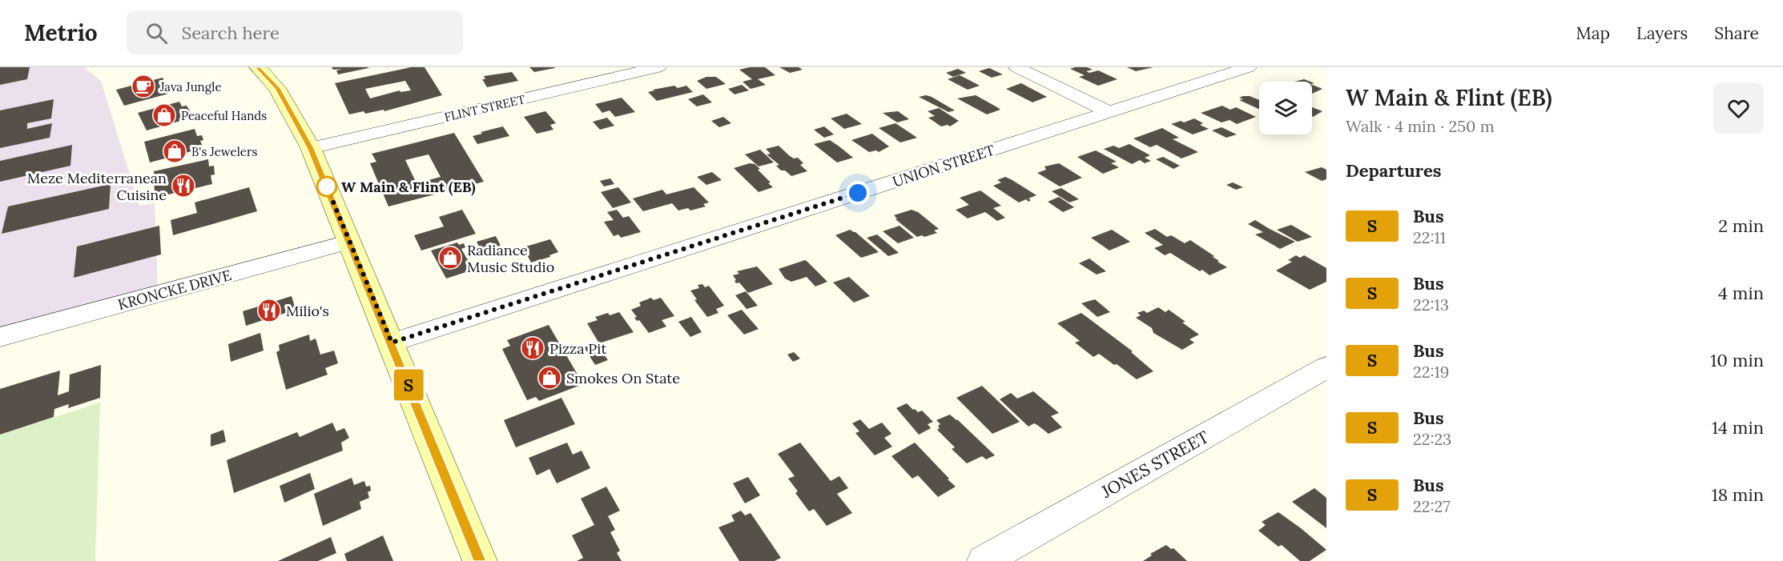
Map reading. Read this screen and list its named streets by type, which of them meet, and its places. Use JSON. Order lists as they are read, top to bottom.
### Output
{
  "streets": {
    "street": [
      "FLINT STREET",
      "UNION STREET",
      "KRONCKE DRIVE",
      "JONES STREET"
    ]
  },
  "places": {
    "cafe": ["Java Jungle"],
    "shop": [
      "Peaceful Hands",
      "B's Jewelers",
      "Radiance Music Studio",
      "Smokes On State"
    ],
    "restaurant": ["Meze Mediterranean Cuisine", "Milio's", "Pizza Pit"],
    "other": ["W Main & Flint (EB)"]
  },
  "lines": ["bus line S"],
  "page": {
    "header": "Metrio",
    "search": "Search here",
    "nav": ["Map", "Layers", "Share"],
    "on_map": "S",
    "heading": [
      ["W Main & Flint (EB)", "Walk · 4 min · 250 m"],
      "Departures"
    ],
    "list": [
      {
        "mark": "S",
        "name": "Bus",
        "note": "22:11",
        "value": "2 min"
      },
      {
        "mark": "S",
        "name": "Bus",
        "note": "22:13",
        "value": "4 min"
      },
      {
        "mark": "S",
        "name": "Bus",
        "note": "22:19",
        "value": "10 min"
      },
      {
        "mark": "S",
        "name": "Bus",
        "note": "22:23",
        "value": "14 min"
      },
      {
        "mark": "S",
        "name": "Bus",
        "note": "22:27",
        "value": "18 min"
      }
    ]
  }
}
